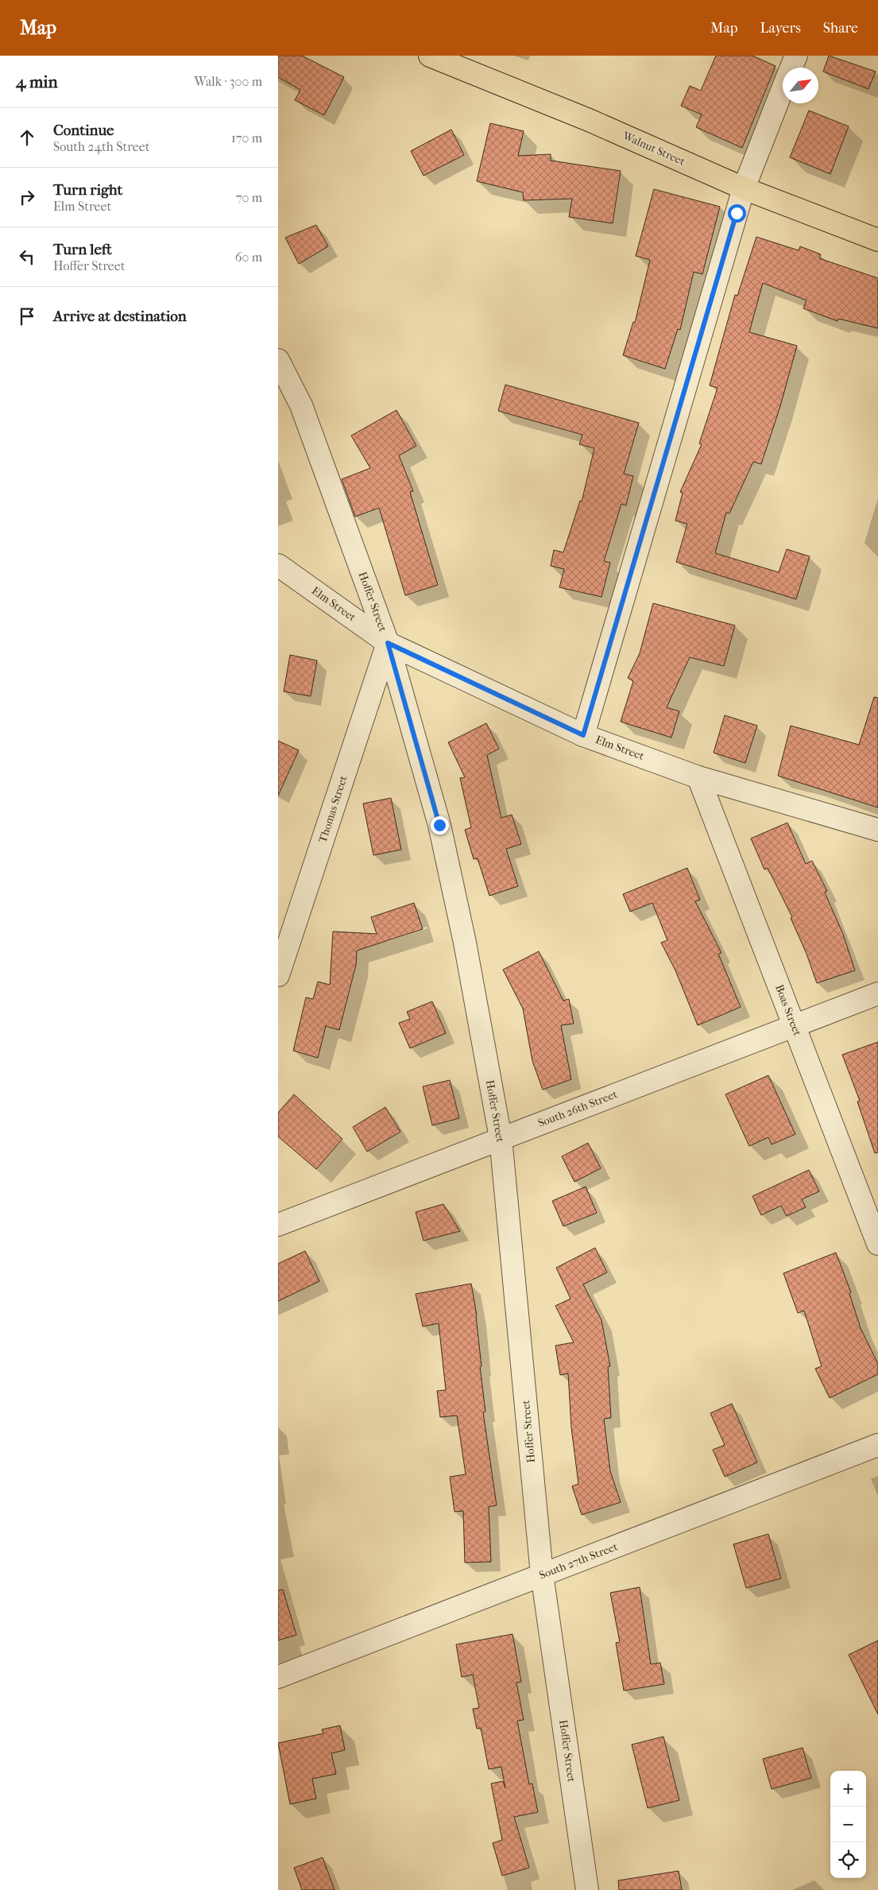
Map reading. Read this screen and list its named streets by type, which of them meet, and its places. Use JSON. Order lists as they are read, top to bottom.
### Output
{
  "streets": {
    "main road": ["Walnut Street"],
    "street": [
      "Hoffer Street",
      "Elm Street",
      "Thomas Street",
      "Boas Street",
      "South 26th Street",
      "South 27th Street"
    ]
  },
  "crossings": [
    ["Hoffer Street", "Elm Street"],
    ["Hoffer Street", "Thomas Street"],
    ["Hoffer Street", "South 26th Street"],
    ["Hoffer Street", "South 27th Street"],
    ["Elm Street", "Thomas Street"],
    ["Elm Street", "Boas Street"],
    ["Boas Street", "South 26th Street"]
  ],
  "north": "top right",
  "page": {
    "header": "Map",
    "nav": ["Map", "Layers", "Share"],
    "heading": ["4 min", "Walk · 300 m"],
    "list": [
      ["Continue", "South 24th Street", "170 m"],
      ["Turn right", "Elm Street", "70 m"],
      ["Turn left", "Hoffer Street", "60 m"],
      "Arrive at destination"
    ],
    "map_buttons": ["+", "−"]
  }
}
